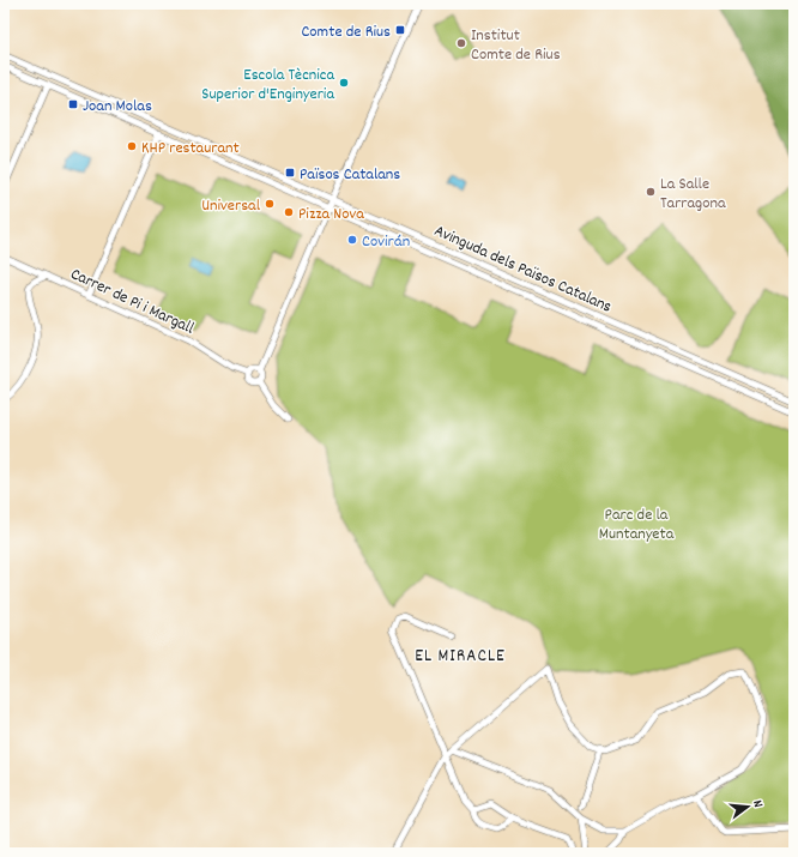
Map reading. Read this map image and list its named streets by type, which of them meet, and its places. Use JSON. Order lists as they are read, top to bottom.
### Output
{
  "streets": {
    "street": ["Avinguda dels Països Catalans", "Carrer de Pi i Margall"]
  },
  "districts": ["EL MIRACLE"],
  "parks": ["Parc de la Muntanyeta"],
  "places": {
    "transit": ["Comte de Rius", "Joan Molas", "Països Catalans"],
    "other": [
      "Institut Comte de Rius",
      "Escola Tècnica Superior d'Enginyeria",
      "KHP restaurant",
      "La Salle Tarragona",
      "Universal",
      "Pizza Nova",
      "Covirán"
    ]
  },
  "north": "right"
}
